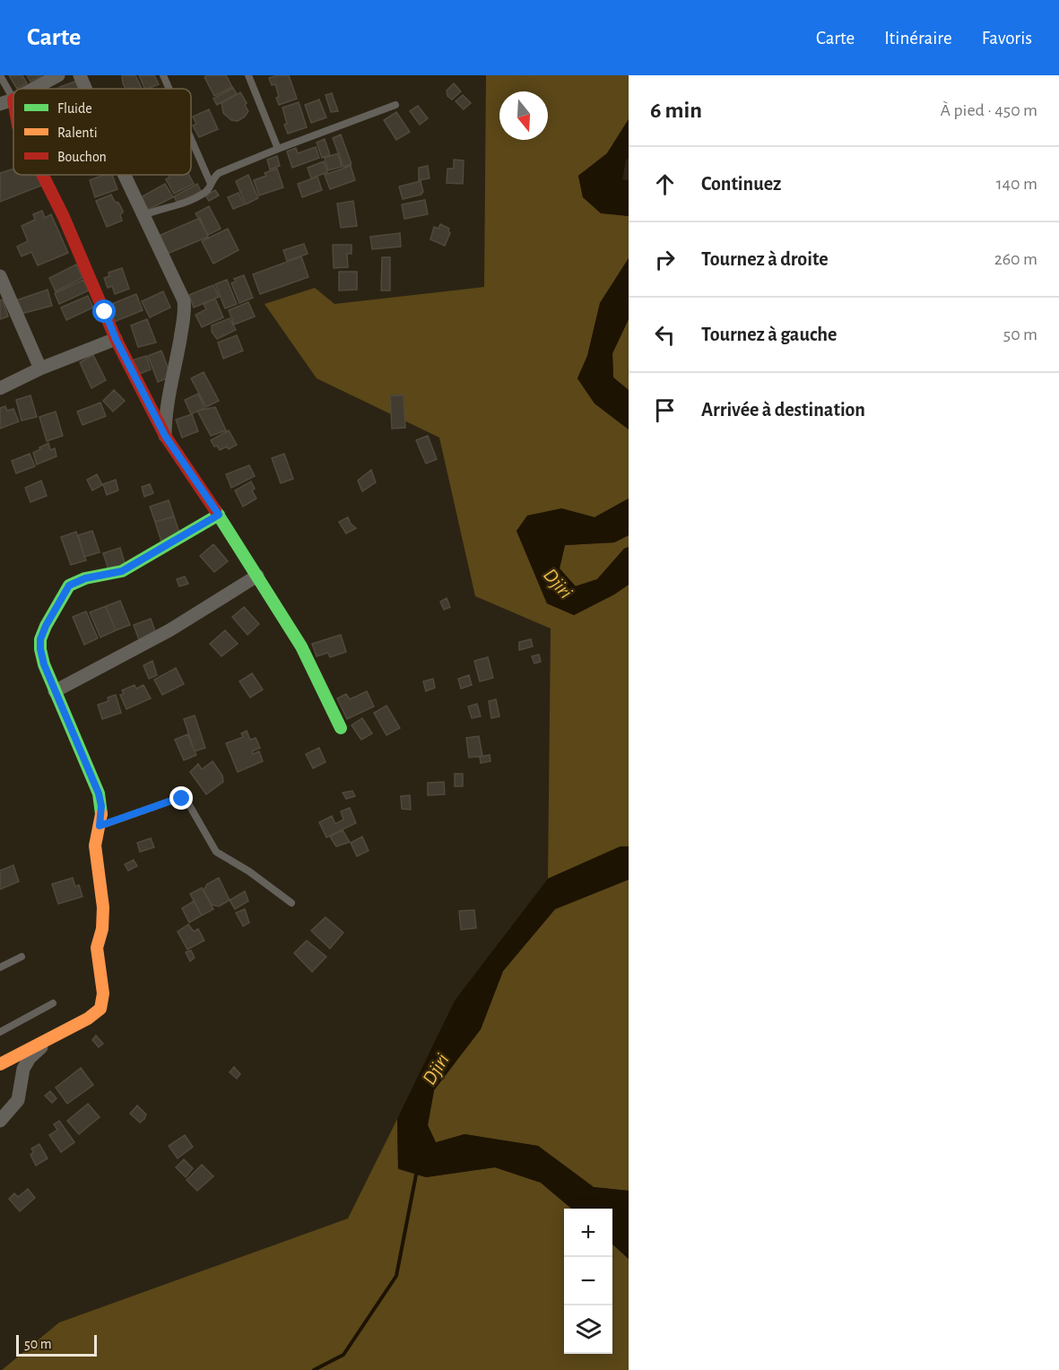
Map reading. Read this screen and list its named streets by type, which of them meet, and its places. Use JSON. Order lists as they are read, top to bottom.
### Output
{
  "water": ["Djiri"],
  "legend": ["Fluide", "Ralenti", "Bouchon"],
  "scale_bar": "50 m",
  "north": "bottom",
  "page": {
    "header": "Carte",
    "nav": ["Carte", "Itinéraire", "Favoris"],
    "heading": ["6 min", "À pied · 450 m"],
    "list": [
      ["Continuez", "140 m"],
      ["Tournez à droite", "260 m"],
      ["Tournez à gauche", "50 m"],
      "Arrivée à destination"
    ],
    "map_buttons": ["+", "−"],
    "scale": "50 m"
  }
}
